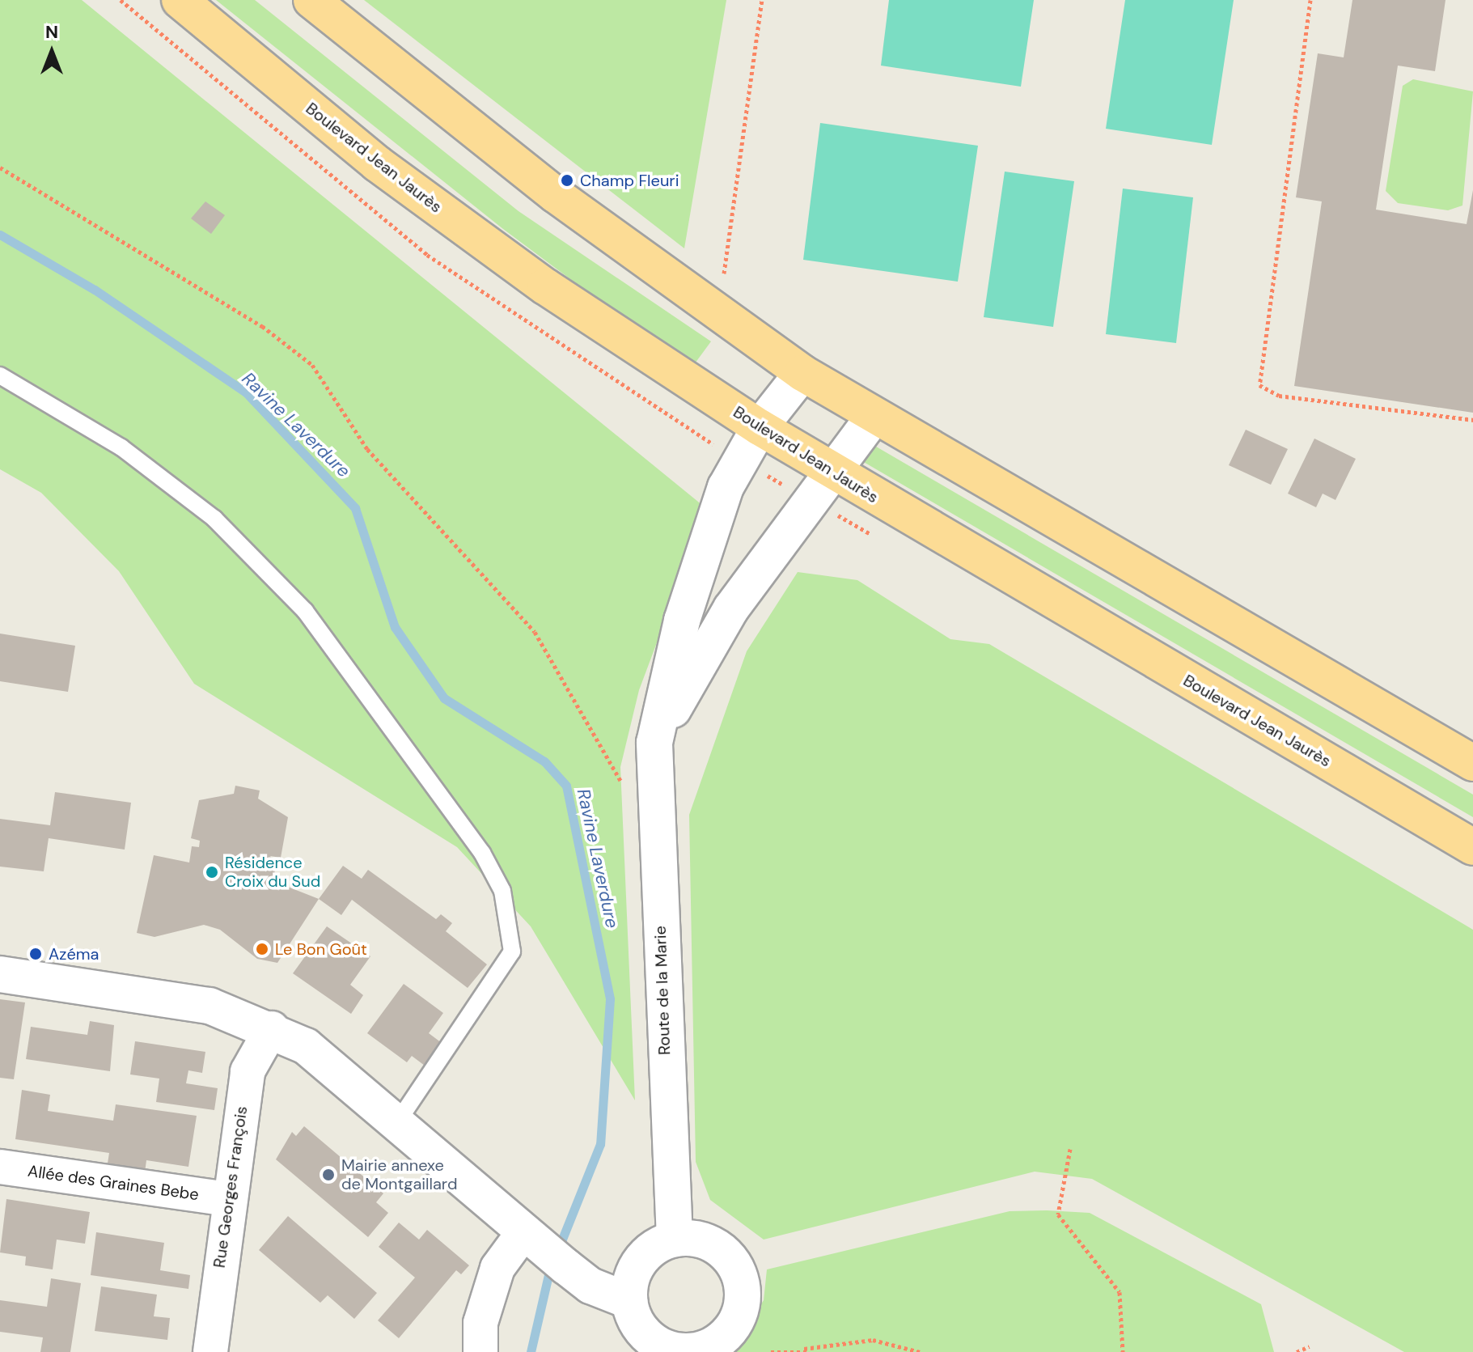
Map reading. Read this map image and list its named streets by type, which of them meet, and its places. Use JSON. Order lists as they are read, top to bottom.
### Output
{
  "streets": {
    "main road": ["Boulevard Jean Jaurès"],
    "street": ["Route de la Marie", "Allée des Graines Bebe", "Rue Georges François"]
  },
  "crossings": [
    ["Boulevard Jean Jaurès", "Route de la Marie"],
    ["Allée des Graines Bebe", "Rue Georges François"]
  ],
  "water": ["Ravine Laverdure"],
  "places": [
    "Champ Fleuri",
    "Résidence Croix du Sud",
    "Le Bon Goût",
    "Azéma",
    "Mairie annexe de Montgaillard"
  ],
  "north": "top"
}
